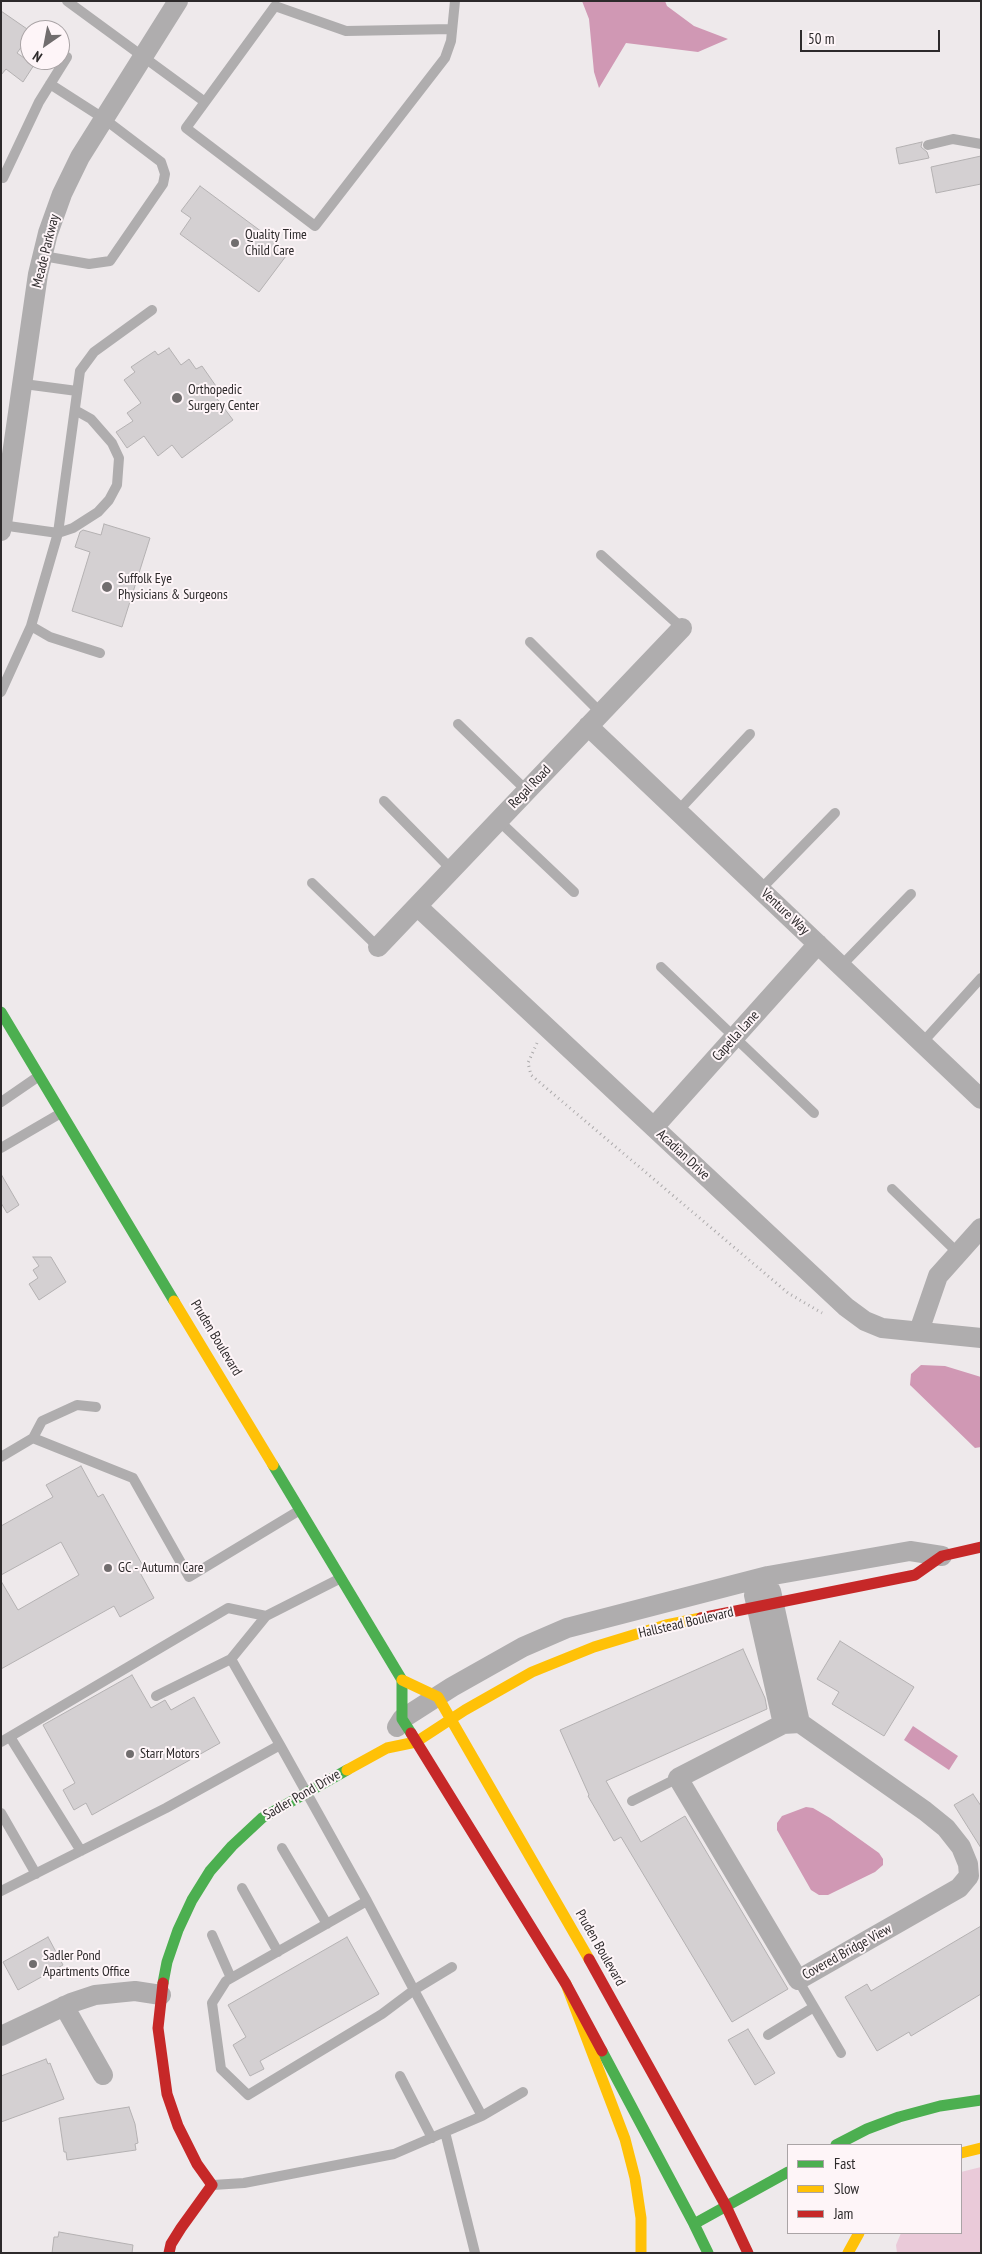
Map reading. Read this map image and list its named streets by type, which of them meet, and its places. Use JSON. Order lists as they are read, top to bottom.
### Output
{
  "streets": {
    "main road": ["Pruden Boulevard", "Hallstead Boulevard", "Sadler Pond Drive"],
    "street": [
      "Meade Parkway",
      "Regal Road",
      "Venture Way",
      "Capella Lane",
      "Acadian Drive",
      "Covered Bridge View"
    ]
  },
  "crossings": [
    ["Regal Road", "Venture Way"],
    ["Regal Road", "Acadian Drive"],
    ["Venture Way", "Capella Lane"],
    ["Capella Lane", "Acadian Drive"],
    ["Pruden Boulevard", "Hallstead Boulevard"],
    ["Hallstead Boulevard", "Sadler Pond Drive"]
  ],
  "places": [
    "Quality Time Child Care",
    "Orthopedic Surgery Center",
    "Suffolk Eye Physicians & Surgeons",
    "GC - Autumn Care",
    "Starr Motors",
    "Sadler Pond Apartments Office"
  ],
  "legend": ["Fast", "Slow", "Jam"],
  "scale_bar": "50 m",
  "north": "bottom left"
}
